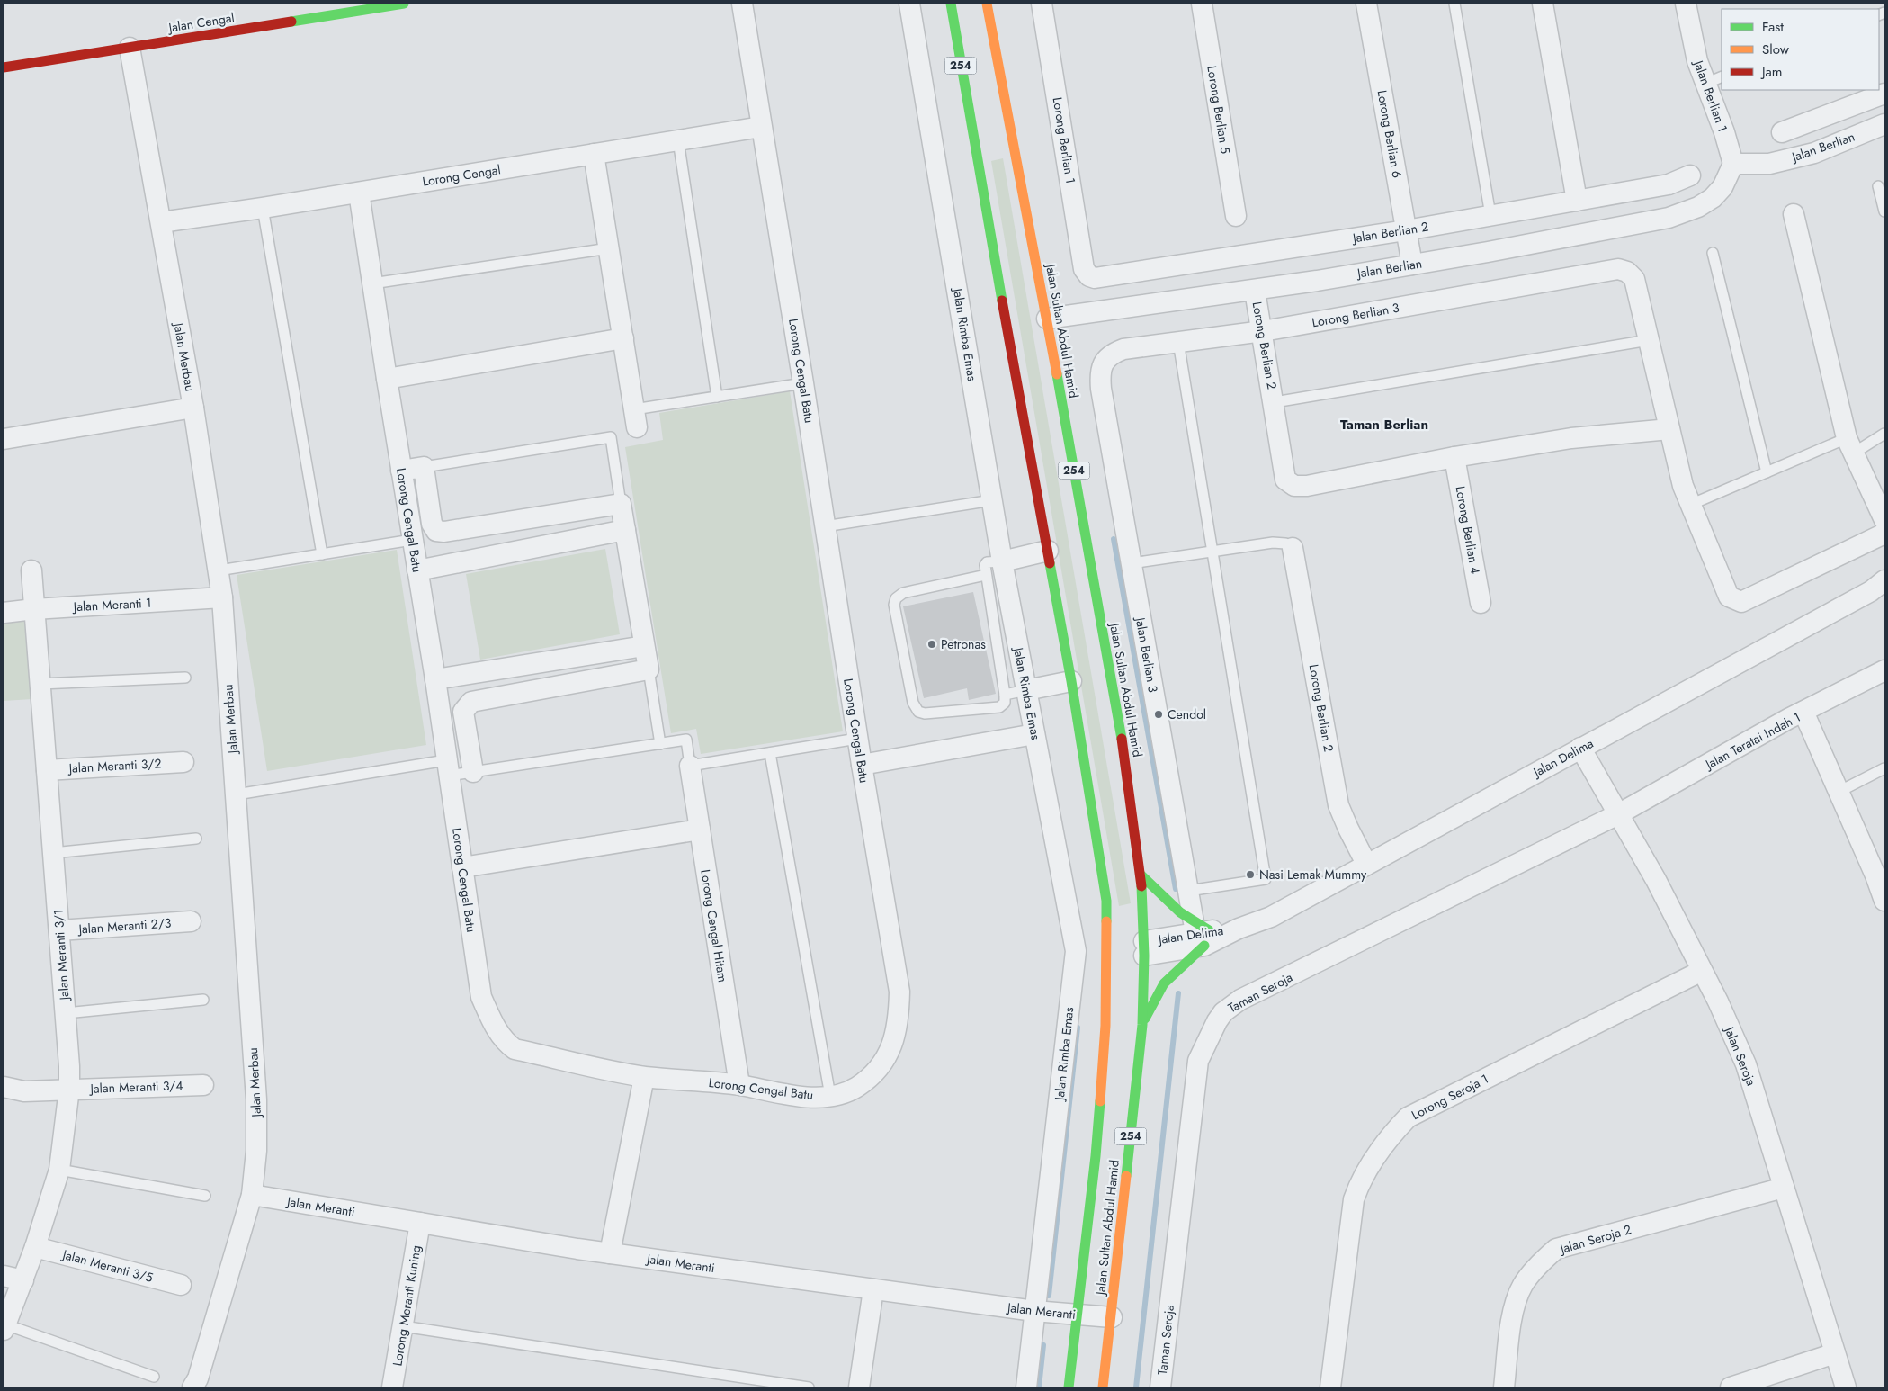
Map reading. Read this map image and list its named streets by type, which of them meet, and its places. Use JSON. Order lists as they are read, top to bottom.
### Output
{
  "streets": {
    "main road": ["Jalan Cengal", "254", "Jalan Sultan Abdul Hamid"],
    "street": [
      "Jalan Berlian 1",
      "Lorong Berlian 5",
      "Lorong Berlian 6",
      "Lorong Berlian 1",
      "Jalan Berlian",
      "Lorong Cengal",
      "Jalan Berlian 2",
      "Lorong Berlian 3",
      "Jalan Rimba Emas",
      "Lorong Berlian 2",
      "Jalan Merbau",
      "Lorong Cengal Batu",
      "Lorong Berlian 4",
      "Jalan Meranti 1",
      "Jalan Berlian 3",
      "Jalan Teratai Indah 1",
      "Jalan Delima",
      "Jalan Meranti 3/2",
      "Jalan Meranti 2/3",
      "Lorong Cengal Hitam",
      "Jalan Meranti 3/1",
      "Taman Seroja",
      "Jalan Seroja",
      "Jalan Meranti 3/4",
      "Lorong Seroja 1",
      "Jalan Meranti",
      "Jalan Seroja 2",
      "Jalan Meranti 3/5",
      "Lorong Meranti Kuning"
    ]
  },
  "crossings": [
    ["Jalan Cengal", "Jalan Merbau"],
    ["Jalan Berlian 1", "Jalan Berlian"],
    ["Lorong Berlian 6", "Jalan Berlian"],
    ["Lorong Berlian 6", "Jalan Berlian 2"],
    ["Lorong Berlian 1", "Jalan Berlian 2"],
    ["Jalan Berlian", "Jalan Sultan Abdul Hamid"],
    ["Jalan Berlian", "Lorong Berlian 2"],
    ["Lorong Cengal", "Jalan Merbau"],
    ["Lorong Cengal", "Lorong Cengal Batu"],
    ["Lorong Berlian 3", "Lorong Berlian 2"],
    ["Lorong Berlian 3", "Jalan Berlian 3"],
    ["Jalan Sultan Abdul Hamid", "Jalan Delima"],
    ["Jalan Sultan Abdul Hamid", "Jalan Meranti"],
    ["Jalan Rimba Emas", "Jalan Meranti"],
    ["Lorong Berlian 2", "Lorong Berlian 4"],
    ["Lorong Berlian 2", "Jalan Delima"],
    ["Jalan Merbau", "Jalan Meranti 1"],
    ["Jalan Merbau", "Jalan Meranti"],
    ["Lorong Cengal Batu", "Lorong Cengal Hitam"],
    ["Jalan Meranti 1", "Jalan Meranti 3/1"],
    ["Jalan Berlian 3", "Jalan Delima"],
    ["Jalan Teratai Indah 1", "Taman Seroja"],
    ["Jalan Teratai Indah 1", "Jalan Seroja"],
    ["Jalan Delima", "Jalan Seroja"],
    ["Jalan Meranti 3/2", "Jalan Meranti 3/1"],
    ["Jalan Meranti 2/3", "Jalan Meranti 3/1"],
    ["Jalan Meranti 3/1", "Jalan Meranti 3/4"],
    ["Jalan Meranti 3/1", "Jalan Meranti 3/5"],
    ["Taman Seroja", "Jalan Seroja"],
    ["Jalan Seroja", "Lorong Seroja 1"],
    ["Jalan Seroja", "Jalan Seroja 2"],
    ["Jalan Meranti", "Lorong Meranti Kuning"]
  ],
  "districts": ["Taman Berlian"],
  "places": ["Petronas", "Cendol", "Nasi Lemak Mummy"],
  "legend": ["Fast", "Slow", "Jam"]
}
